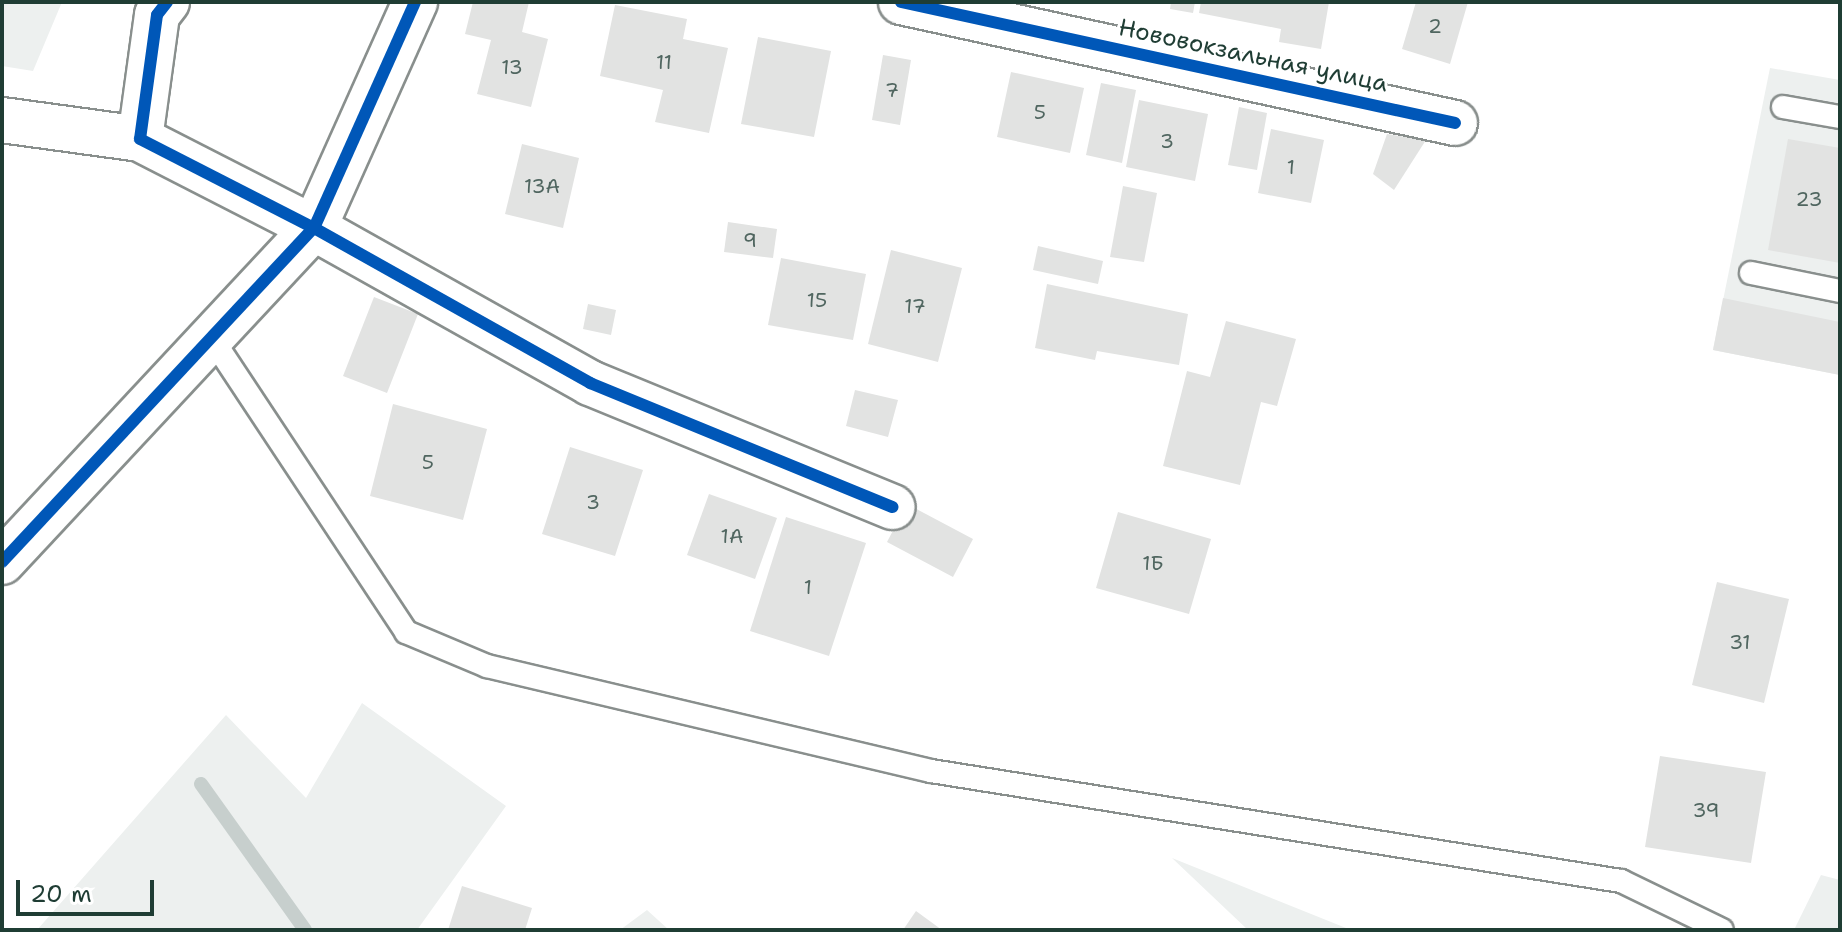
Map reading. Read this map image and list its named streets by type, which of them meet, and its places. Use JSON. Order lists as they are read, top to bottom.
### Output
{
  "streets": {
    "street": ["Нововокзальная улица"]
  },
  "house_numbers": [
    "2",
    "11",
    "13",
    "7",
    "5",
    "3",
    "1",
    "13А",
    "23",
    "9",
    "15",
    "17",
    "5",
    "3",
    "1А",
    "1Б",
    "1",
    "31",
    "39"
  ],
  "scale_bar": "20 m"
}
